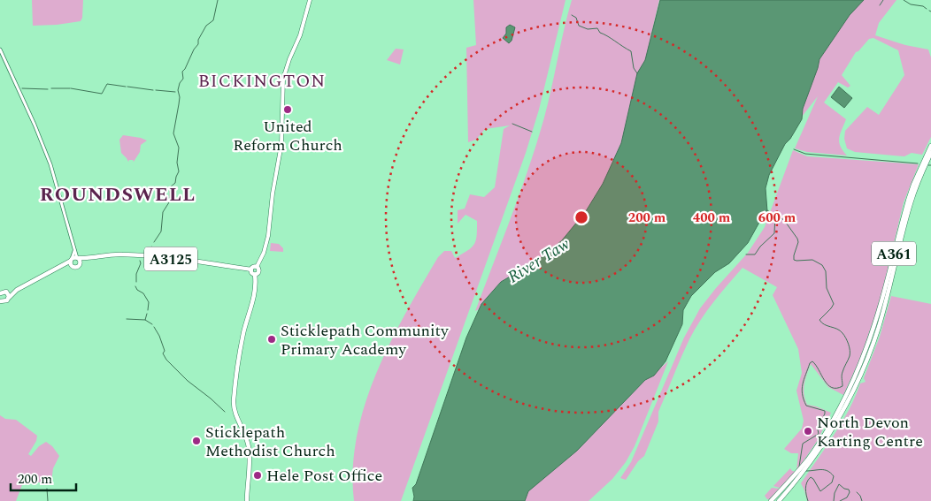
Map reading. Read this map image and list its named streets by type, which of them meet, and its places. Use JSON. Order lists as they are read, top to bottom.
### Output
{
  "streets": {
    "main road": ["A361", "A3125"]
  },
  "districts": ["BICKINGTON", "ROUNDSWELL"],
  "water": ["River Taw"],
  "places": [
    "United Reform Church",
    "Sticklepath Community Primary Academy",
    "North Devon Karting Centre",
    "Sticklepath Methodist Church",
    "Hele Post Office"
  ],
  "scale_bar": "200 m",
  "rings": ["200 m", "400 m", "600 m"]
}
